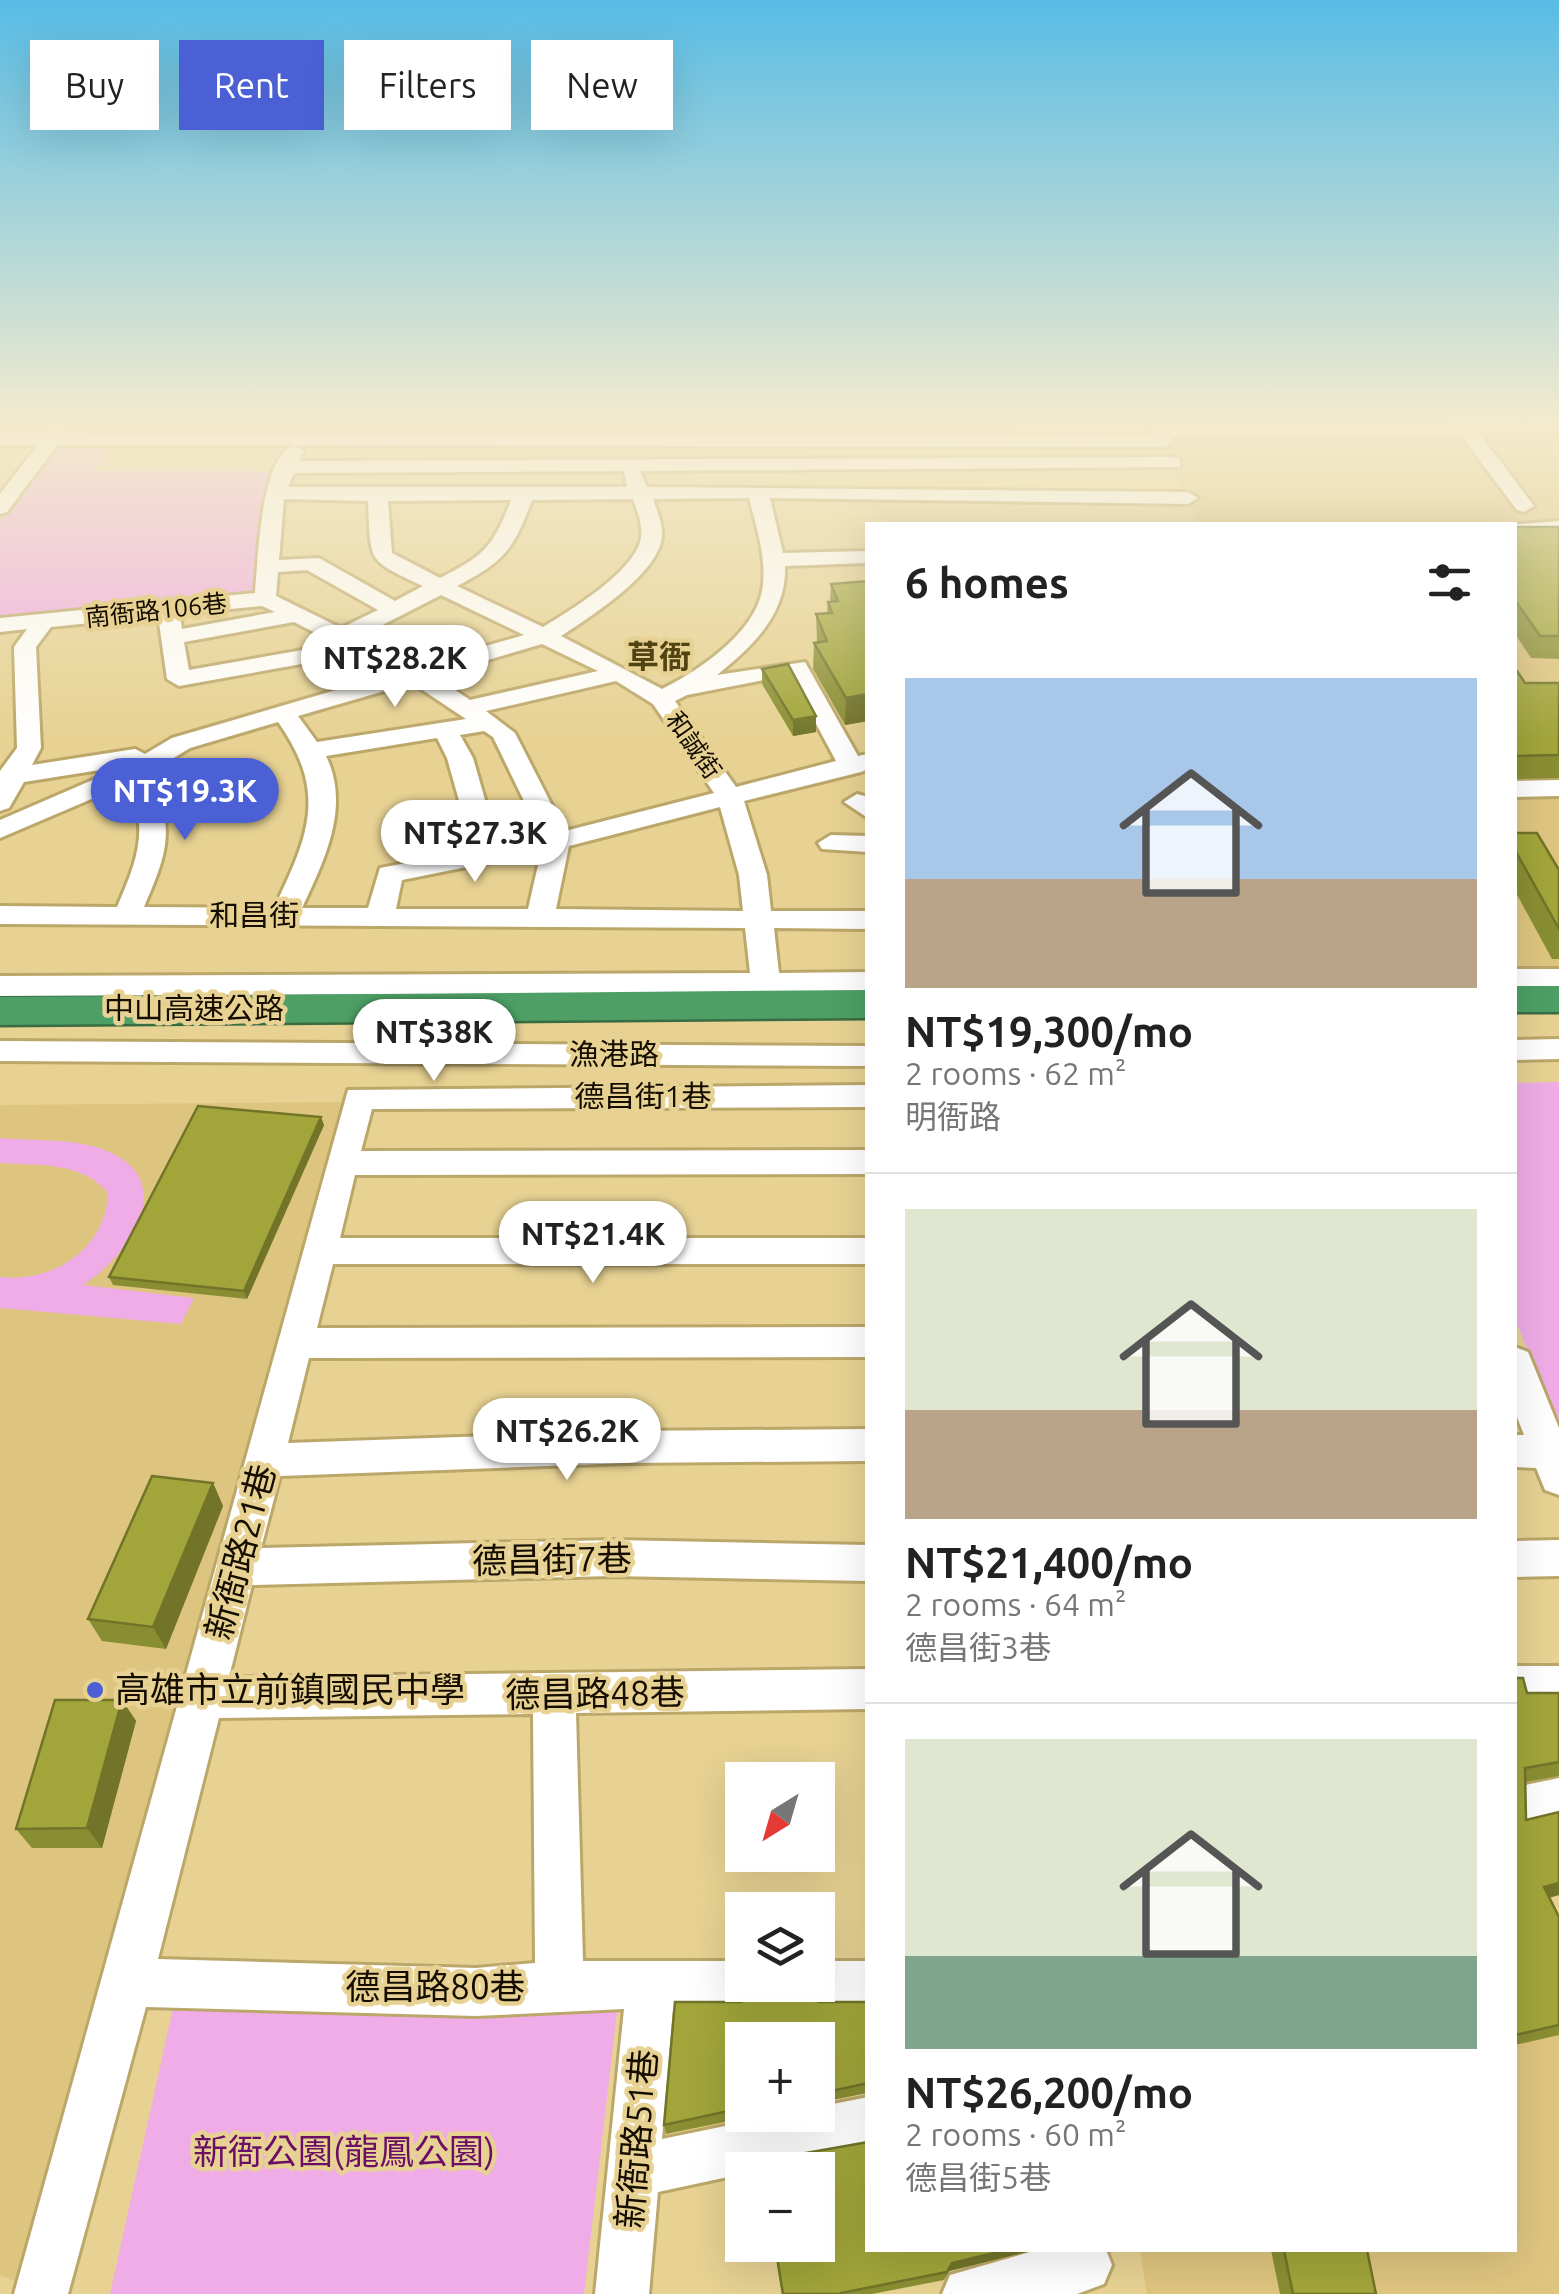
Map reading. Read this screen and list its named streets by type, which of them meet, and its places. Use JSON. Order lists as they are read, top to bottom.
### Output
{
  "streets": {
    "highway": ["中山高速公路"],
    "street": [
      "南衙路106巷",
      "和誠街",
      "和昌街",
      "漁港路",
      "德昌街1巷",
      "新衙路21巷",
      "德昌街7巷",
      "德昌路48巷",
      "德昌路80巷",
      "新衙路51巷"
    ]
  },
  "crossings": [
    ["和誠街", "和昌街"],
    ["德昌街1巷", "新衙路21巷"],
    ["新衙路21巷", "德昌街7巷"],
    ["新衙路21巷", "德昌路48巷"],
    ["新衙路21巷", "德昌路80巷"],
    ["德昌路80巷", "新衙路51巷"]
  ],
  "districts": ["草衙"],
  "parks": ["新衙公園(龍鳳公園)"],
  "places": ["高雄市立前鎮國民中學"],
  "north": "bottom left",
  "page": {
    "chip": [
      "Buy",
      "Rent",
      "Filters",
      "New"
    ],
    "heading": "6 homes",
    "price": [
      "NT$28.2K",
      "NT$19.3K",
      "NT$27.3K",
      "NT$38K",
      "NT$21.4K",
      "NT$26.2K"
    ],
    "list": [
      {
        "name": "NT$19,300/mo",
        "note": "2 rooms · 62 m² · 明衙路"
      },
      {
        "name": "NT$21,400/mo",
        "note": "2 rooms · 64 m² · 德昌街3巷"
      },
      {
        "name": "NT$26,200/mo",
        "note": "2 rooms · 60 m² · 德昌街5巷"
      }
    ],
    "map_buttons": ["+", "−"]
  }
}
